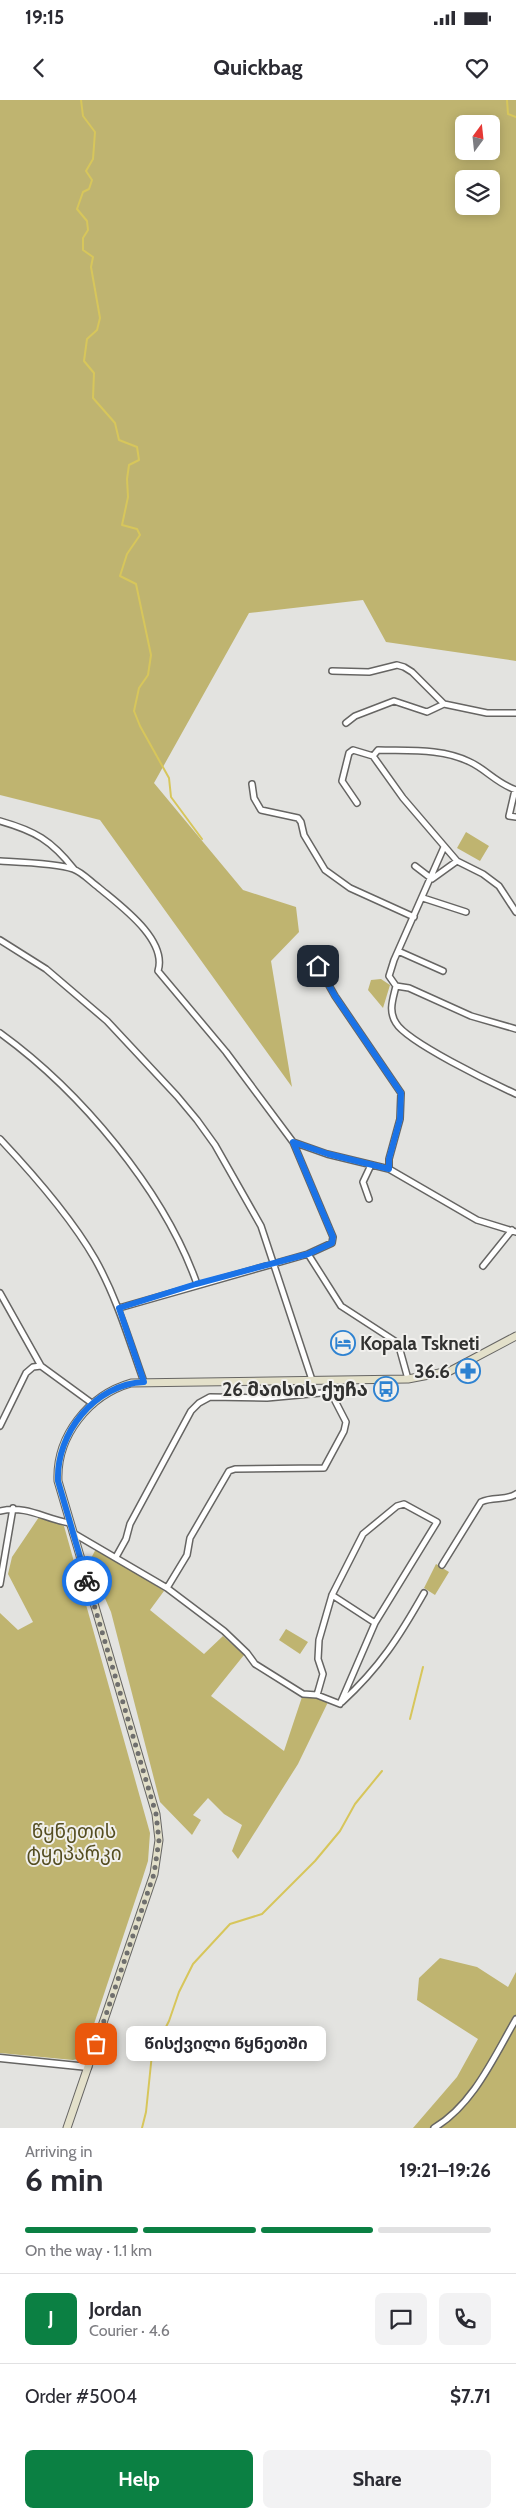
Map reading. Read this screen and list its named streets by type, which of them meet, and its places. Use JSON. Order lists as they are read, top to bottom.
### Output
{
  "parks": ["წყნეთის ტყეპარკი"],
  "places": {
    "hotel": ["Kopala Tskneti"],
    "pharmacy": ["36.6"],
    "bus stop": ["26 მაისის ქუჩა"],
    "other": ["წისქვილი წყნეთში"]
  },
  "north": "top",
  "page": {
    "status": "19:15",
    "header": "Quickbag",
    "bubble": "წისქვილი წყნეთში",
    "heading": ["6 min", "Arriving in", "19:21–19:26"],
    "panel": [
      "Jordan",
      "Courier · 4.6",
      "Order #5004",
      "$7.71"
    ],
    "bar": "On the way · 1.1 km",
    "round": "J",
    "buttons": ["Help", "Share"]
  }
}
